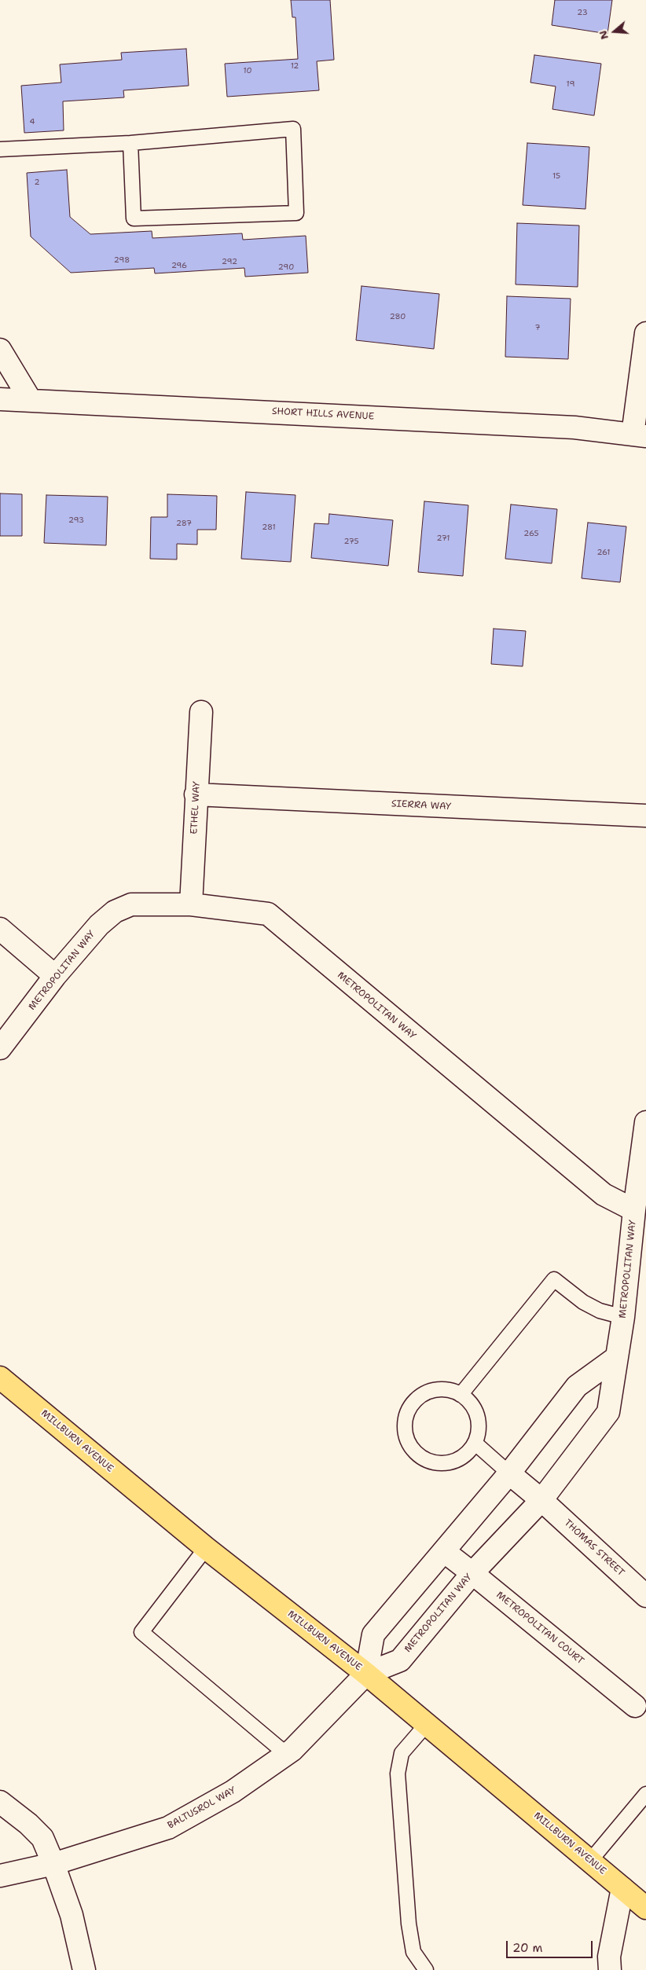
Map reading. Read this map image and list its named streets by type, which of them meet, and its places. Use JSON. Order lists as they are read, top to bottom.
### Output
{
  "streets": {
    "main road": ["MILLBURN AVENUE"],
    "street": [
      "SHORT HILLS AVENUE",
      "SIERRA WAY",
      "ETHEL WAY",
      "METROPOLITAN WAY",
      "THOMAS STREET",
      "METROPOLITAN COURT",
      "BALTUSROL WAY"
    ]
  },
  "crossings": [
    ["SIERRA WAY", "ETHEL WAY"],
    ["ETHEL WAY", "METROPOLITAN WAY"],
    ["METROPOLITAN WAY", "MILLBURN AVENUE"],
    ["METROPOLITAN WAY", "THOMAS STREET"],
    ["METROPOLITAN WAY", "METROPOLITAN COURT"],
    ["METROPOLITAN WAY", "BALTUSROL WAY"],
    ["MILLBURN AVENUE", "BALTUSROL WAY"]
  ],
  "house_numbers": [
    "23",
    "12",
    "10",
    "19",
    "4",
    "15",
    "2",
    "298",
    "292",
    "296",
    "290",
    "280",
    "7",
    "293",
    "287",
    "281",
    "265",
    "271",
    "275",
    "261"
  ],
  "scale_bar": "20 m",
  "north": "left"
}
